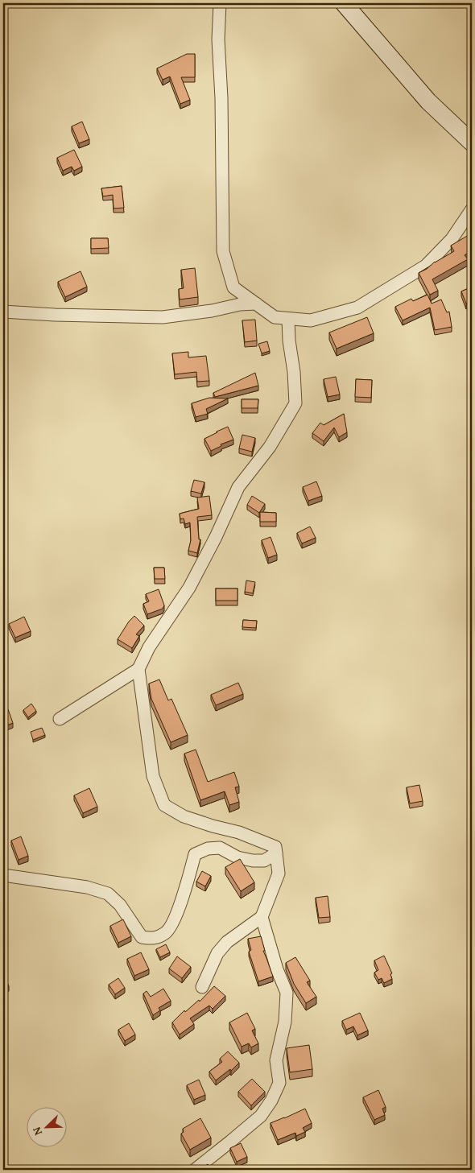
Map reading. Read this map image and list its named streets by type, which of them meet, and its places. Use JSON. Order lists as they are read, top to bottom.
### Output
{
  "north": "bottom left"
}
